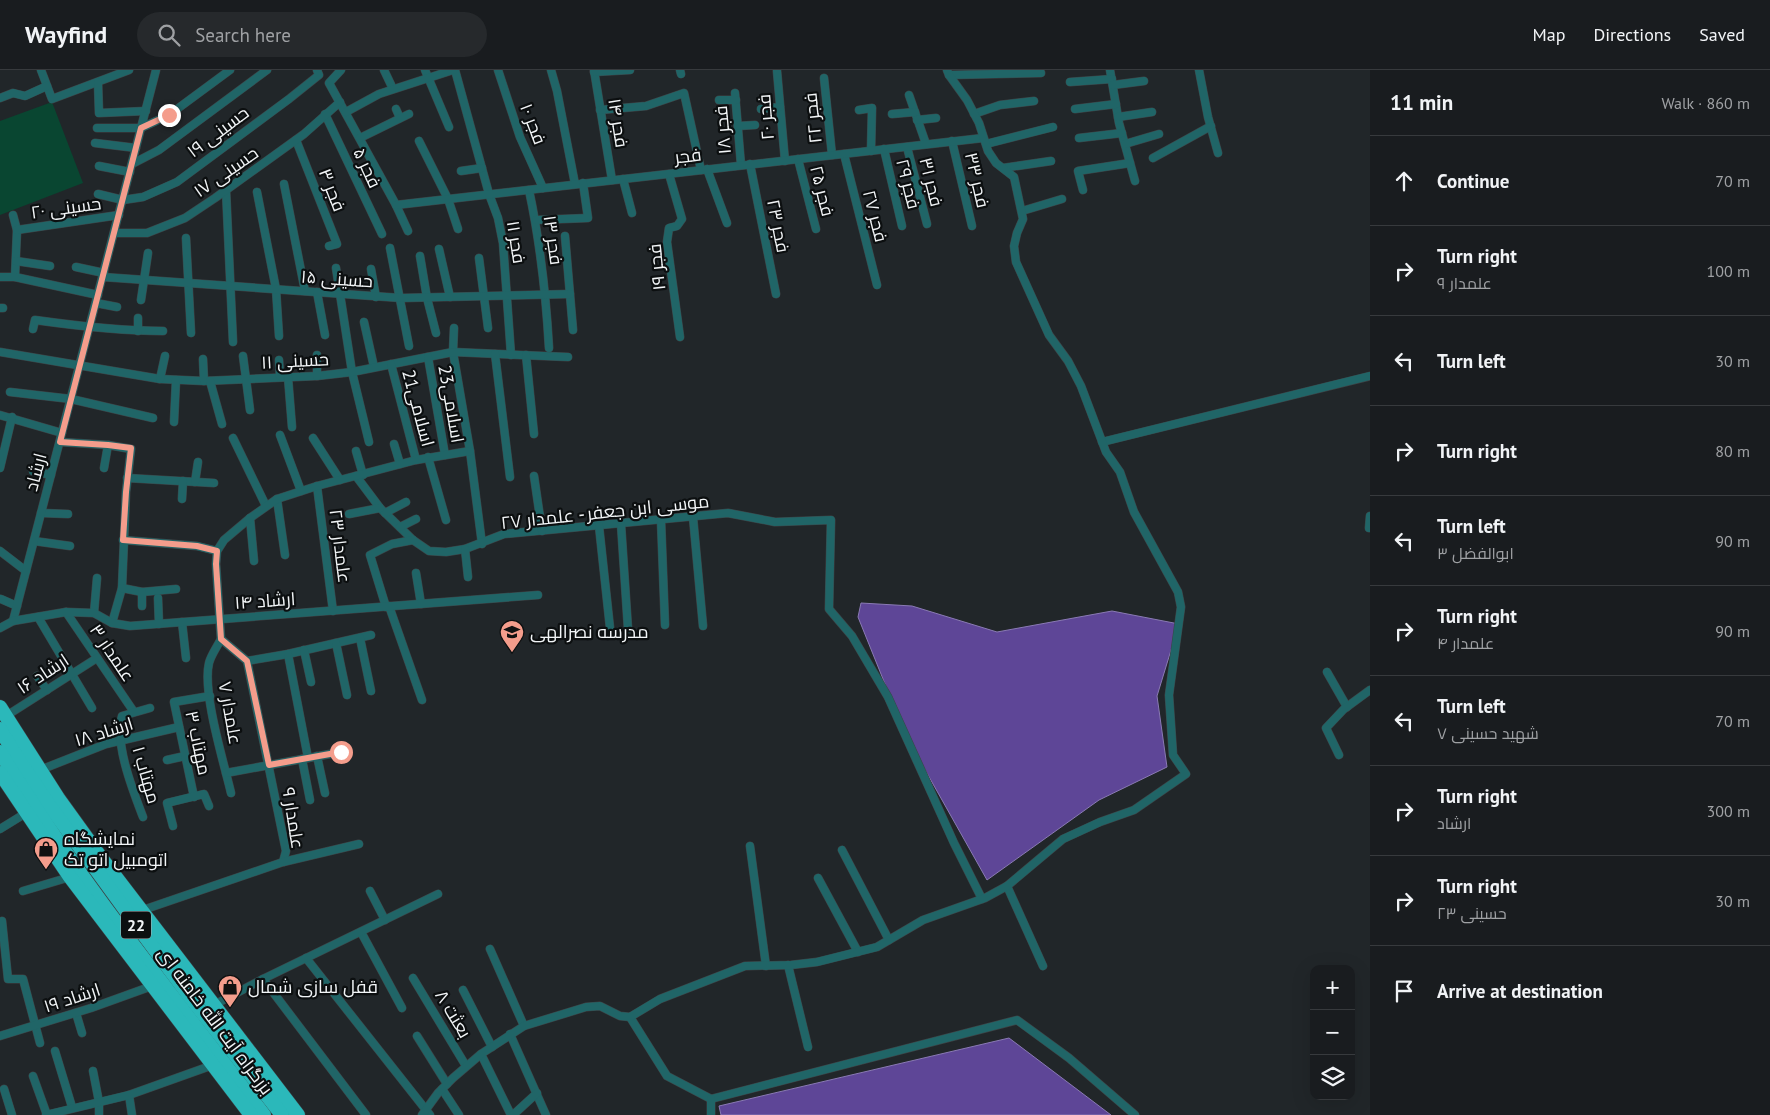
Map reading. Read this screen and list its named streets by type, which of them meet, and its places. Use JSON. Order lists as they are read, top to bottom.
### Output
{
  "streets": {
    "highway": ["22", "بزرگراه آیت الله خامنه ای"],
    "street": [
      "فجر ۲۰",
      "فجر ۲۲",
      "فجر ۱۴",
      "فجر ۱۰",
      "فجر ۱۸",
      "حسینی ۱۹",
      "فجر",
      "فجر ۵",
      "حسینی ۱۷",
      "فجر ۳۳",
      "فجر ۳۱",
      "فجر ۲۹",
      "فجر ۳",
      "فجر ۲۵",
      "حسینی ۲۰",
      "فجر ۲۷",
      "فجر ۲۳",
      "فجر ۱۳",
      "فجر ۱۱",
      "فجر ۱۹",
      "حسینی ۱۵",
      "حسینی ۱۱",
      "اسلامی23",
      "اسلامی21",
      "ارشاد",
      "موسی ابن جعفر - علمدار ۲۷",
      "علمدار ۲۳",
      "ارشاد ۱۴",
      "علمدار ۳",
      "ارشاد ۱۶",
      "علمدار ۷",
      "ارشاد ۱۸",
      "مهتاب ۳",
      "مهتاب ۱",
      "علمدار ۹",
      "ارشاد ۱۹",
      "بعثت ۸"
    ]
  },
  "crossings": [
    ["فجر ۲۰", "فجر"],
    ["فجر ۲۲", "فجر"],
    ["فجر ۱۴", "فجر"],
    ["فجر ۱۰", "فجر"],
    ["فجر ۱۸", "فجر"],
    ["فجر ۱۸", "فجر ۲۳"],
    ["حسینی ۱۹", "ارشاد"],
    ["فجر", "فجر ۳۳"],
    ["فجر", "فجر ۳۱"],
    ["فجر", "فجر ۲۹"],
    ["فجر", "فجر ۲۵"],
    ["فجر", "فجر ۲۷"],
    ["فجر", "فجر ۲۳"],
    ["فجر", "فجر ۱۳"],
    ["فجر", "فجر ۱۱"],
    ["فجر", "فجر ۱۹"],
    ["فجر ۵", "حسینی ۱۷"],
    ["حسینی ۱۷", "فجر ۳"],
    ["حسینی ۱۷", "ارشاد"],
    ["حسینی ۲۰", "ارشاد"],
    ["فجر ۱۳", "حسینی ۱۵"],
    ["فجر ۱۱", "حسینی ۱۵"],
    ["فجر ۱۱", "حسینی ۱۱"],
    ["حسینی ۱۵", "ارشاد"],
    ["حسینی ۱۱", "اسلامی23"],
    ["حسینی ۱۱", "اسلامی21"],
    ["حسینی ۱۱", "ارشاد"],
    ["ارشاد", "ارشاد ۱۴"],
    ["علمدار ۲۳", "ارشاد ۱۴"],
    ["ارشاد ۱۴", "علمدار ۳"],
    ["علمدار ۳", "ارشاد ۱۶"],
    ["علمدار ۳", "مهتاب ۱"],
    ["ارشاد ۱۶", "بزرگراه آیت الله خامنه ای"],
    ["علمدار ۷", "مهتاب ۳"],
    ["ارشاد ۱۸", "مهتاب ۳"],
    ["ارشاد ۱۸", "مهتاب ۱"]
  ],
  "places": {
    "school or university": ["مدرسه نصرالهی"],
    "shop": ["نمایشگاه اتومبیل اتو تک", "قفل سازی شمال"]
  },
  "page": {
    "header": "Wayfind",
    "search": "Search here",
    "nav": ["Map", "Directions", "Saved"],
    "heading": ["11 min", "Walk · 860 m"],
    "list": [
      ["Continue", "70 m"],
      ["Turn right", "علمدار ۹", "100 m"],
      ["Turn left", "30 m"],
      ["Turn right", "80 m"],
      ["Turn left", "ابوالفضل ۳", "90 m"],
      ["Turn right", "علمدار ۴", "90 m"],
      ["Turn left", "شهید حسینی ۷", "70 m"],
      ["Turn right", "ارشاد", "300 m"],
      ["Turn right", "حسینی ۲۳", "30 m"],
      "Arrive at destination"
    ],
    "map_buttons": ["+", "−"]
  }
}
